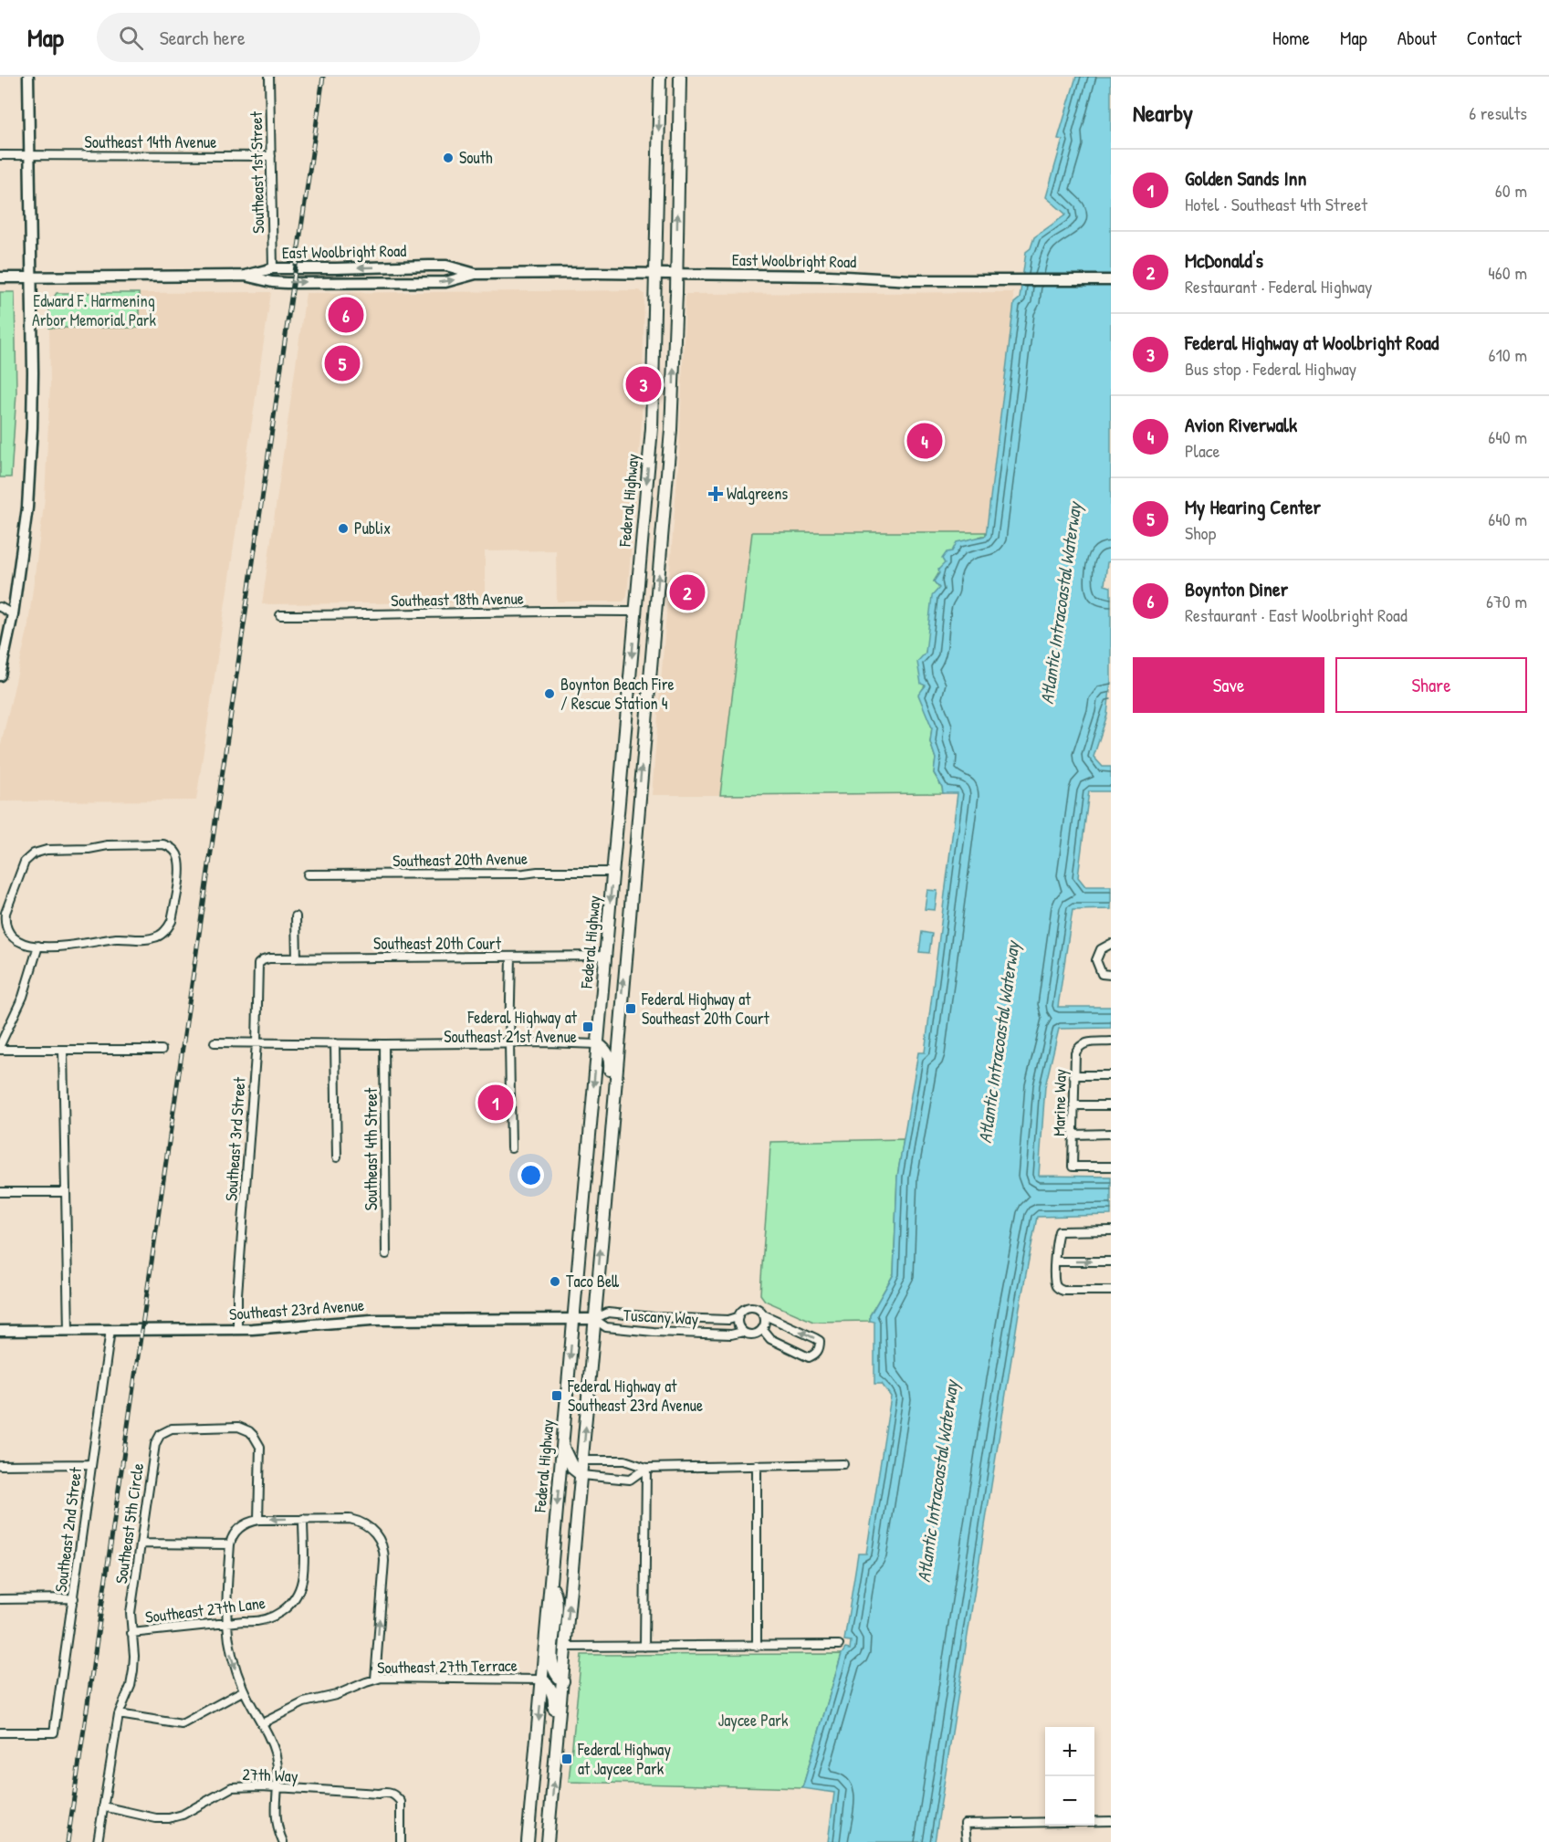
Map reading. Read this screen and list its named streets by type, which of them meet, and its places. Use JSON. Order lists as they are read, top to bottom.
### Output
{
  "streets": {
    "main road": ["East Woolbright Road", "Federal Highway", "Southeast 23rd Avenue"],
    "street": [
      "Southeast 14th Avenue",
      "Southeast 1st Street",
      "Southeast 18th Avenue",
      "Southeast 20th Avenue",
      "Southeast 20th Court",
      "Marine Way",
      "Southeast 3rd Street",
      "Southeast 4th Street",
      "Tuscany Way",
      "Southeast 5th Circle",
      "Southeast 2nd Street",
      "Southeast 27th Lane",
      "Southeast 27th Terrace",
      "27th Way"
    ]
  },
  "crossings": [
    ["Southeast 14th Avenue", "Southeast 1st Street"],
    ["Southeast 1st Street", "East Woolbright Road"],
    ["East Woolbright Road", "Federal Highway"],
    ["Federal Highway", "Southeast 18th Avenue"],
    ["Federal Highway", "Southeast 20th Avenue"],
    ["Federal Highway", "Southeast 20th Court"],
    ["Federal Highway", "Southeast 23rd Avenue"],
    ["Federal Highway", "Southeast 27th Terrace"],
    ["Southeast 20th Court", "Southeast 3rd Street"],
    ["Southeast 3rd Street", "Southeast 23rd Avenue"],
    ["Southeast 23rd Avenue", "Tuscany Way"],
    ["Southeast 23rd Avenue", "Southeast 2nd Street"],
    ["Southeast 5th Circle", "Southeast 27th Lane"],
    ["Southeast 5th Circle", "27th Way"]
  ],
  "water": ["Atlantic Intracoastal Waterway"],
  "parks": ["Edward F. Harmening Arbor Memorial Park", "Jaycee Park"],
  "places": {
    "other": [
      "South",
      "Publix",
      "Boynton Beach Fire / Rescue Station 4",
      "Taco Bell"
    ],
    "health": ["Walgreens"],
    "transit": [
      "Federal Highway at Southeast 20th Court",
      "Federal Highway at Southeast 21st Avenue",
      "Federal Highway at Southeast 23rd Avenue",
      "Federal Highway at Jaycee Park"
    ]
  },
  "page": {
    "header": "Map",
    "search": "Search here",
    "nav": [
      "Home",
      "Map",
      "About",
      "Contact"
    ],
    "heading": ["Nearby", "6 results"],
    "list": [
      {
        "mark": "1",
        "name": "Golden Sands Inn",
        "note": "Hotel · Southeast 4th Street",
        "value": "60 m"
      },
      {
        "mark": "2",
        "name": "McDonald's",
        "note": "Restaurant · Federal Highway",
        "value": "460 m"
      },
      {
        "mark": "3",
        "name": "Federal Highway at Woolbright Road",
        "note": "Bus stop · Federal Highway",
        "value": "610 m"
      },
      {
        "mark": "4",
        "name": "Avion Riverwalk",
        "note": "Place",
        "value": "640 m"
      },
      {
        "mark": "5",
        "name": "My Hearing Center",
        "note": "Shop",
        "value": "640 m"
      },
      {
        "mark": "6",
        "name": "Boynton Diner",
        "note": "Restaurant · East Woolbright Road",
        "value": "670 m"
      }
    ],
    "pins": [
      "6",
      "5",
      "3",
      "4",
      "2",
      "1"
    ],
    "buttons": ["Save", "Share"],
    "map_buttons": ["+", "−"]
  }
}
